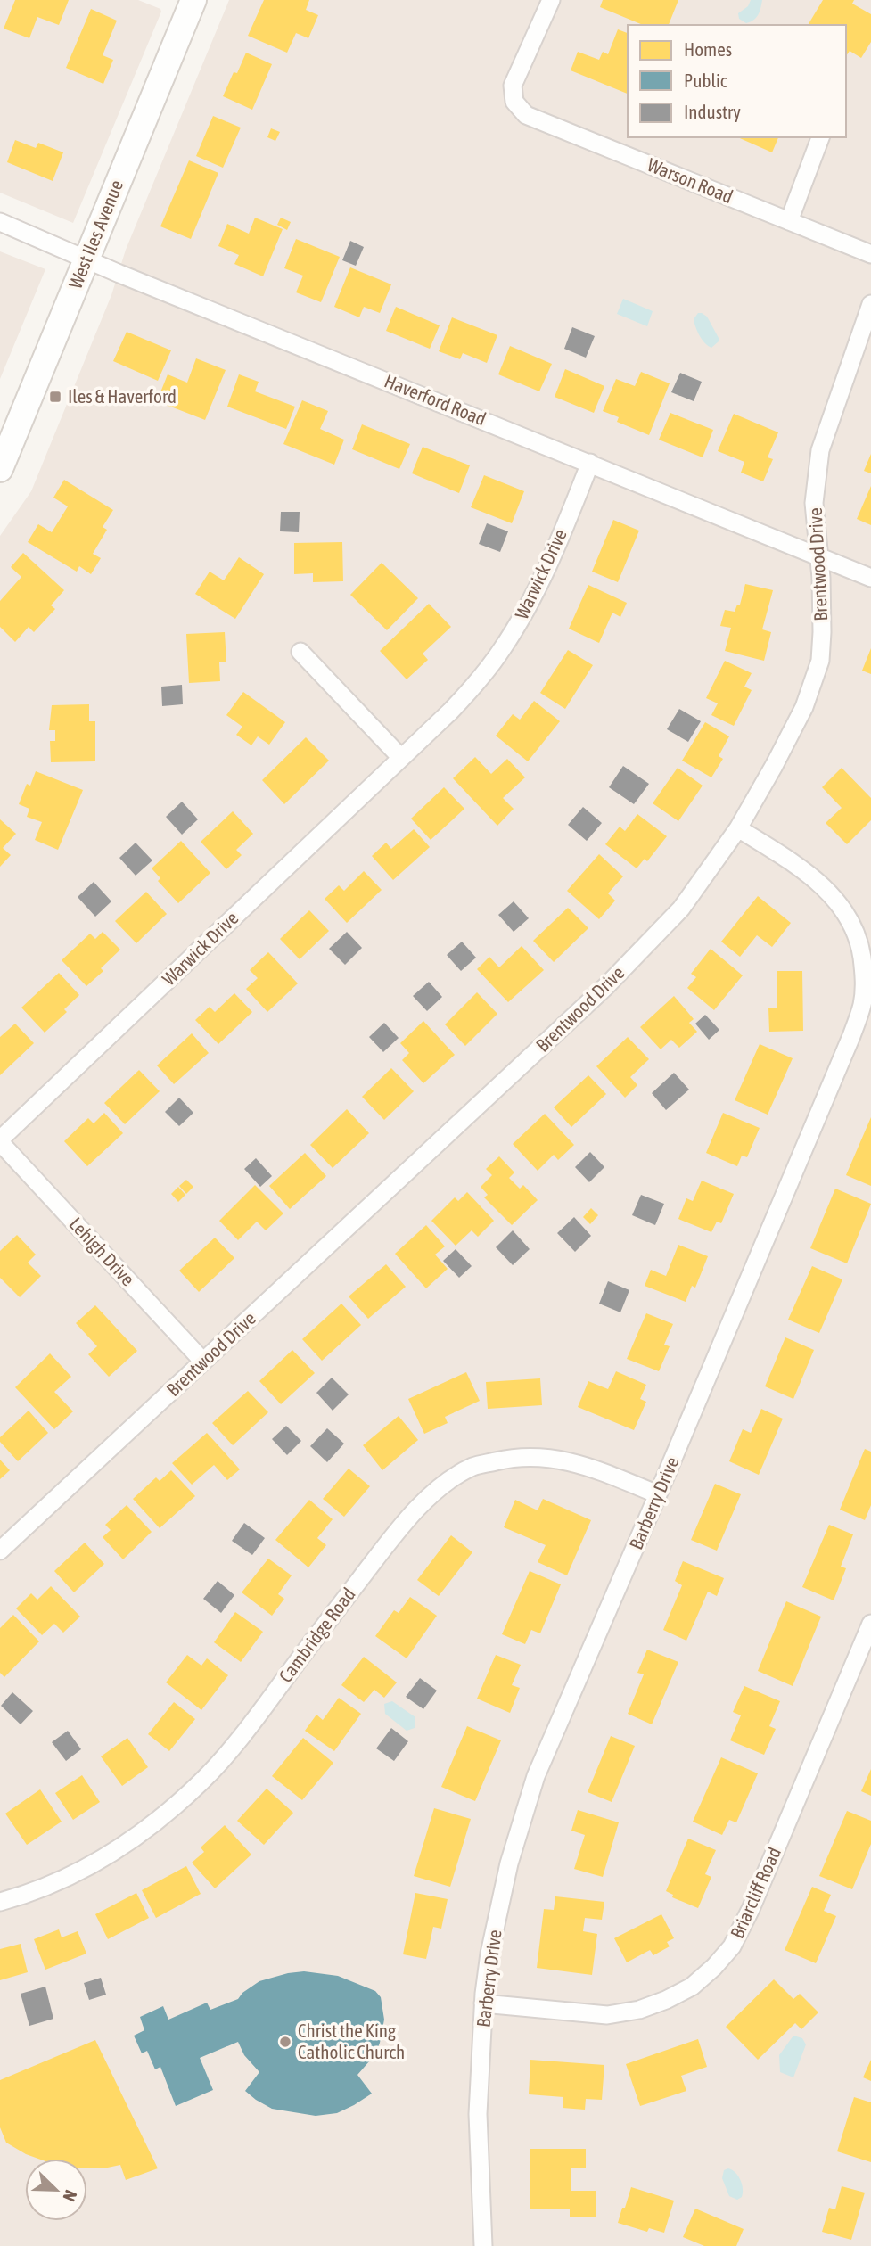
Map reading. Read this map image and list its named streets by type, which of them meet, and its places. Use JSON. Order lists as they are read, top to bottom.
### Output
{
  "streets": {
    "street": [
      "Warson Road",
      "West Iles Avenue",
      "Haverford Road",
      "Brentwood Drive",
      "Warwick Drive",
      "Lehigh Drive",
      "Barberry Drive",
      "Cambridge Road",
      "Briarcliff Road"
    ]
  },
  "crossings": [
    ["West Iles Avenue", "Haverford Road"],
    ["Haverford Road", "Brentwood Drive"],
    ["Haverford Road", "Warwick Drive"],
    ["Brentwood Drive", "Lehigh Drive"],
    ["Brentwood Drive", "Barberry Drive"],
    ["Warwick Drive", "Lehigh Drive"],
    ["Barberry Drive", "Cambridge Road"],
    ["Barberry Drive", "Briarcliff Road"]
  ],
  "places": {
    "transit": ["Iles & Haverford"],
    "other": ["Christ the King Catholic Church"]
  },
  "legend": ["Homes", "Public", "Industry"],
  "north": "bottom right"
}
